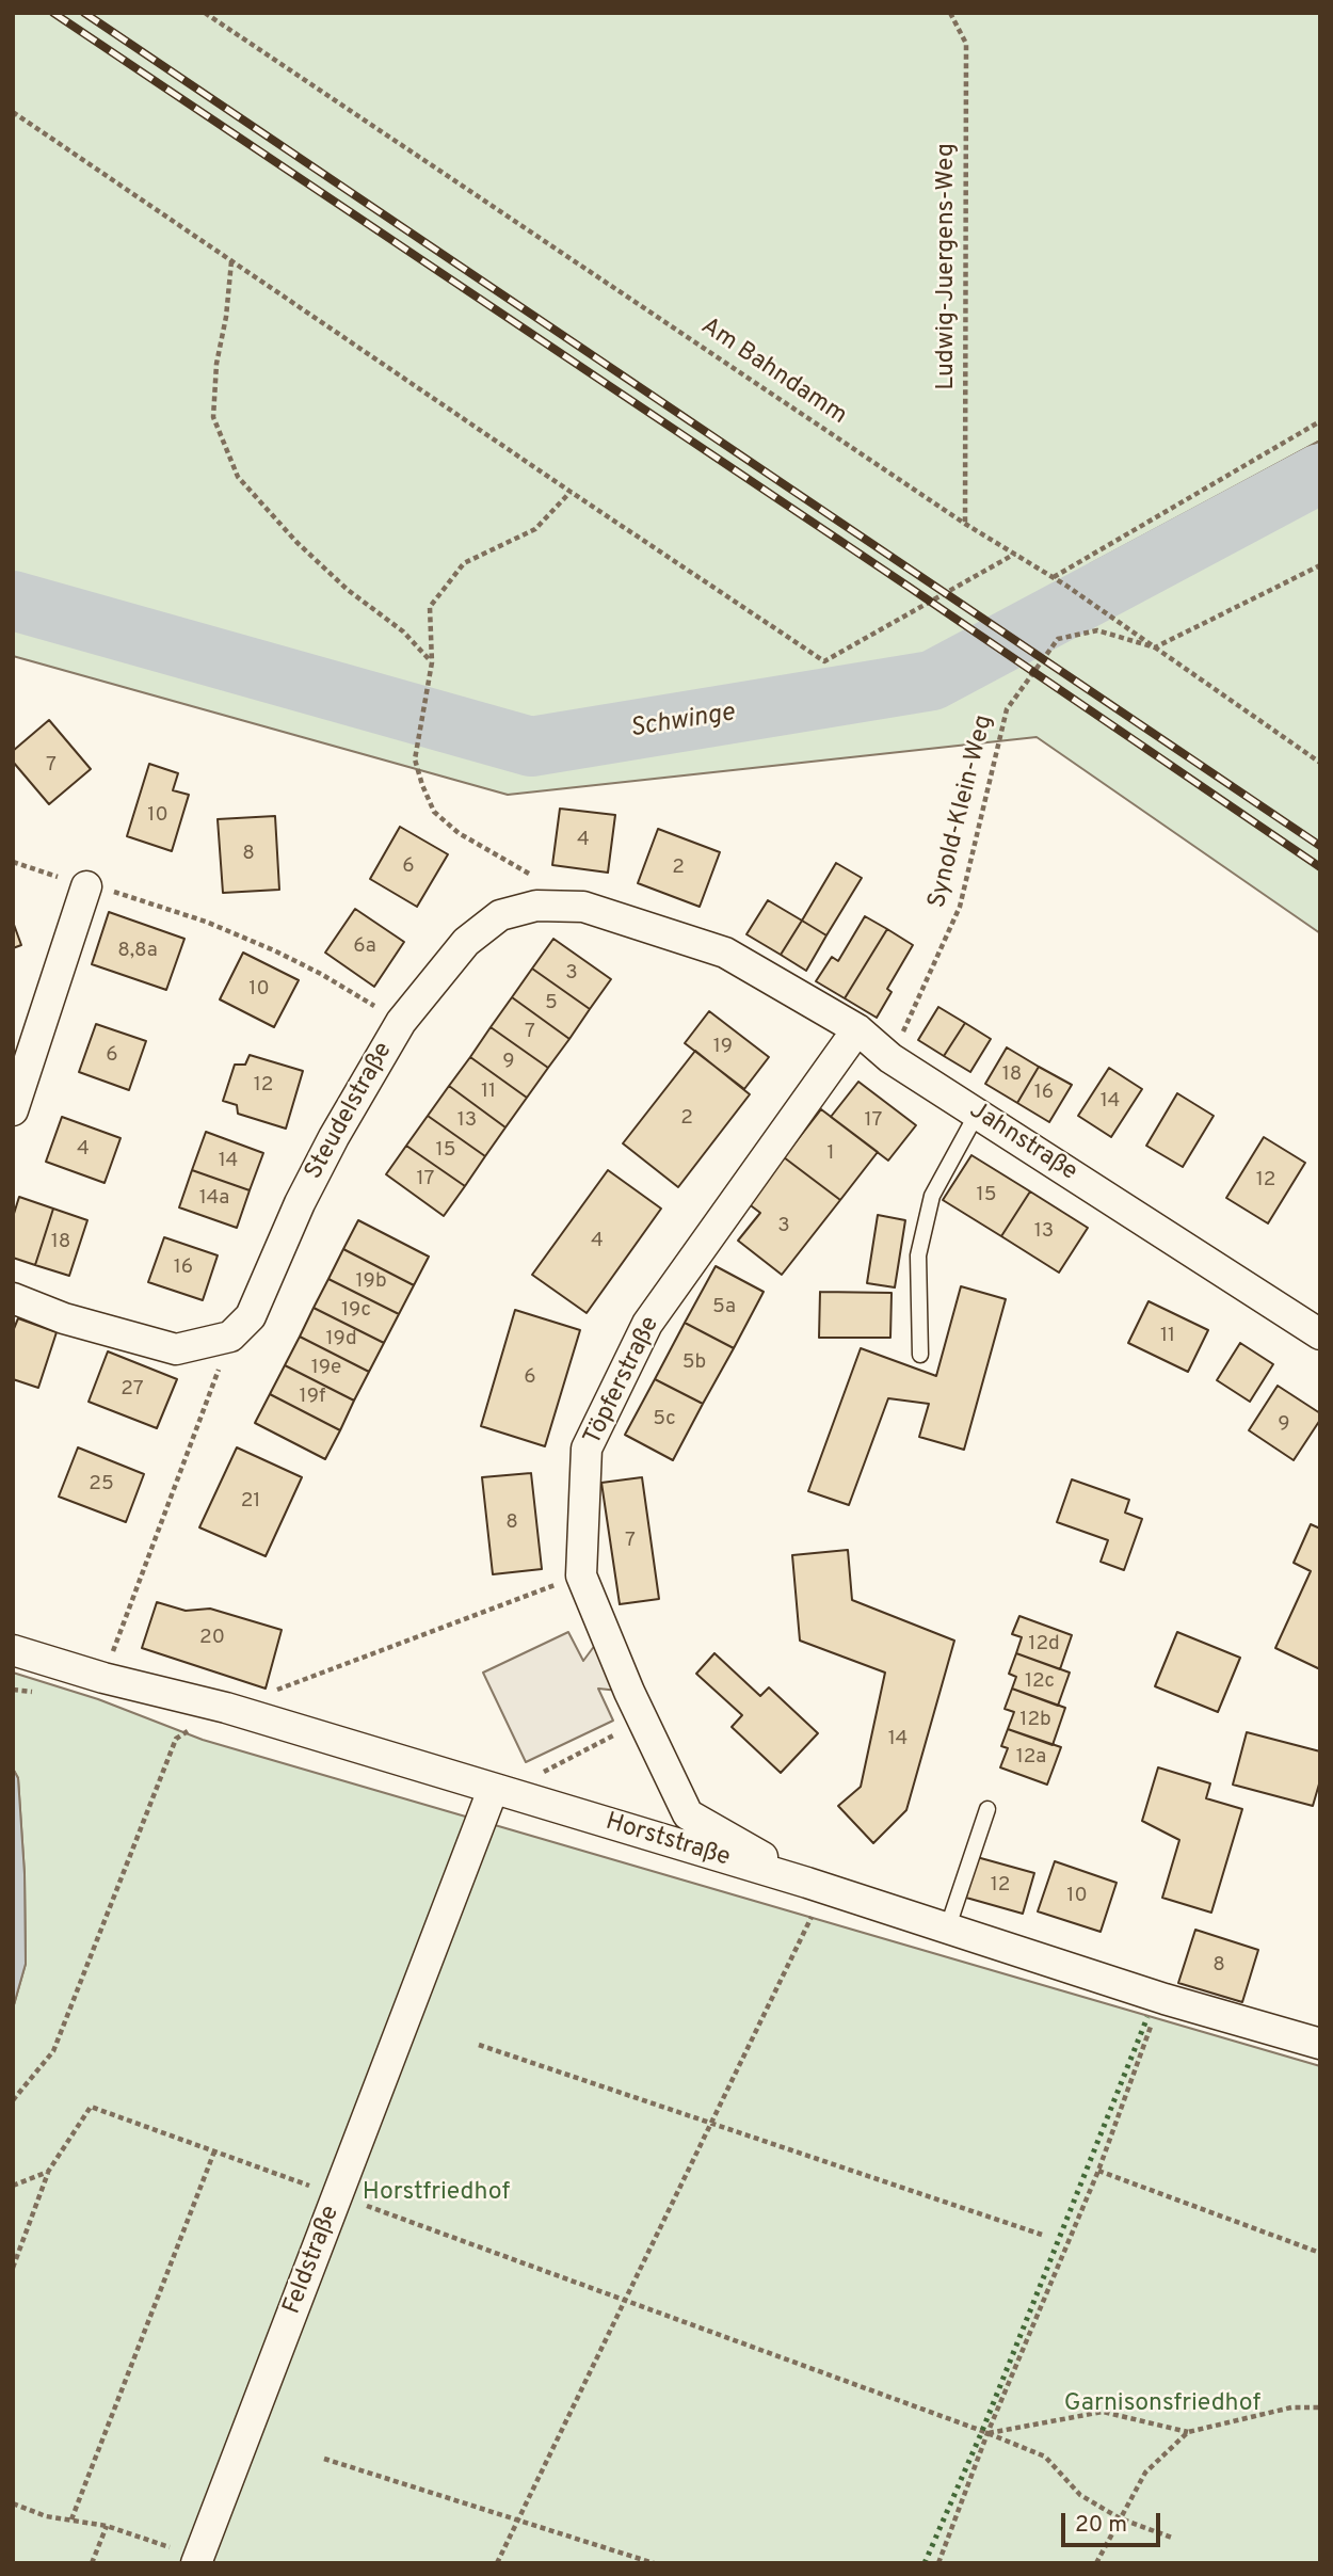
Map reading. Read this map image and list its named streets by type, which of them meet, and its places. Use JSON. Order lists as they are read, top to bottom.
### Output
{
  "streets": {
    "street": [
      "Steudelstraße",
      "Jahnstraße",
      "Töpferstraße",
      "Horststraße",
      "Feldstraße"
    ],
    "path": ["Ludwig-Juergens-Weg", "Am Bahndamm", "Synold-Klein-Weg"]
  },
  "crossings": [
    ["Ludwig-Juergens-Weg", "Am Bahndamm"],
    ["Am Bahndamm", "Synold-Klein-Weg"],
    ["Synold-Klein-Weg", "Jahnstraße"],
    ["Steudelstraße", "Jahnstraße"],
    ["Jahnstraße", "Töpferstraße"],
    ["Töpferstraße", "Horststraße"],
    ["Horststraße", "Feldstraße"]
  ],
  "water": ["Schwinge"],
  "parks": ["Horstfriedhof", "Garnisonsfriedhof"],
  "house_numbers": [
    "7",
    "10",
    "4",
    "8",
    "6",
    "2",
    "6a",
    "8,8a",
    "3",
    "10",
    "5",
    "7",
    "19",
    "6",
    "9",
    "18",
    "12",
    "11",
    "16",
    "14",
    "2",
    "13",
    "17",
    "4",
    "15",
    "1",
    "14",
    "17",
    "12",
    "15",
    "14a",
    "3",
    "13",
    "4",
    "18",
    "16",
    "19b",
    "5a",
    "19c",
    "11",
    "19d",
    "5b",
    "19e",
    "6",
    "27",
    "19f",
    "5c",
    "9",
    "25",
    "21",
    "8",
    "7",
    "20",
    "12d",
    "12c",
    "12b",
    "14",
    "12a",
    "12",
    "10",
    "8"
  ],
  "scale_bar": "20 m"
}
